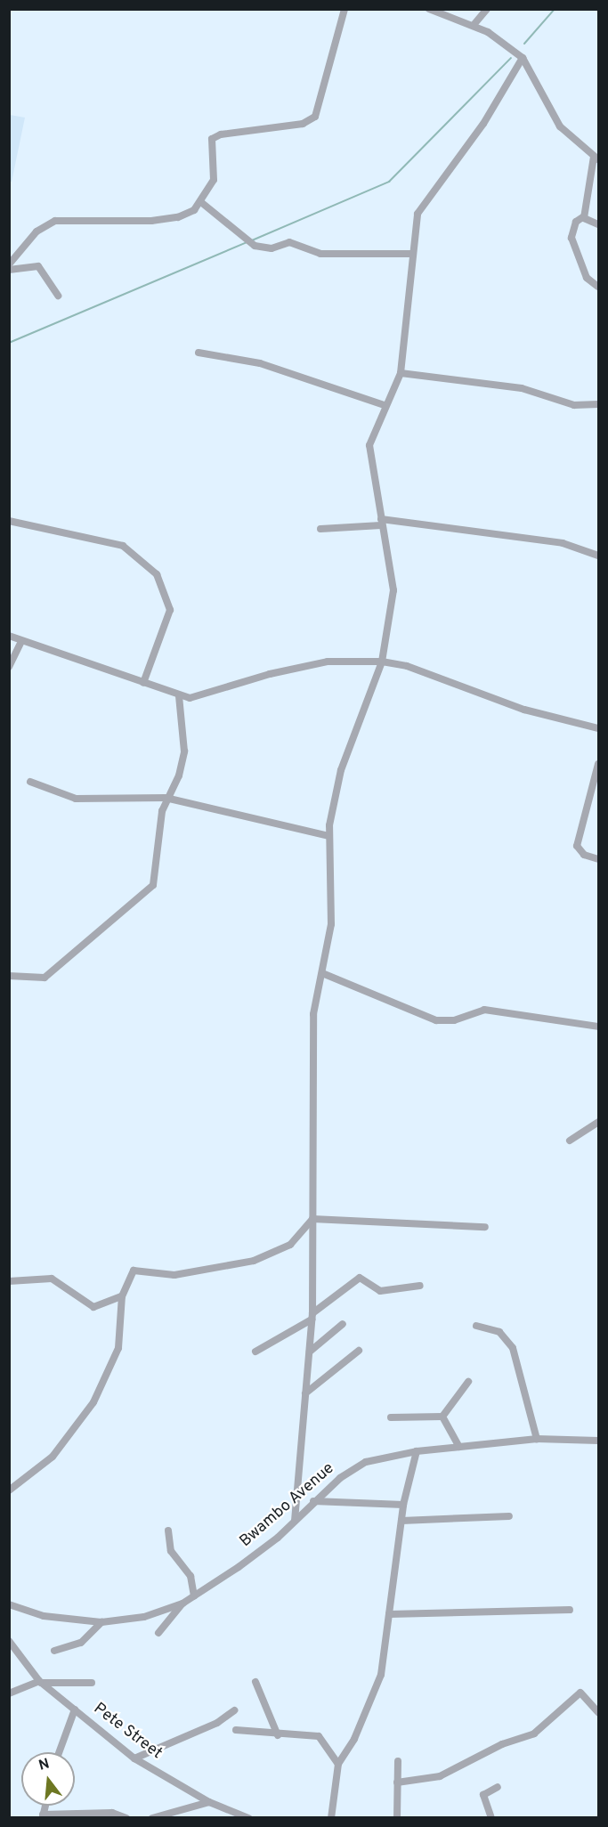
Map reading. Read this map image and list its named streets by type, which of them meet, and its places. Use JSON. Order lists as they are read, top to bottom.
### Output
{
  "streets": {
    "street": ["Bwambo Avenue", "Pete Street"]
  },
  "north": "top"
}
